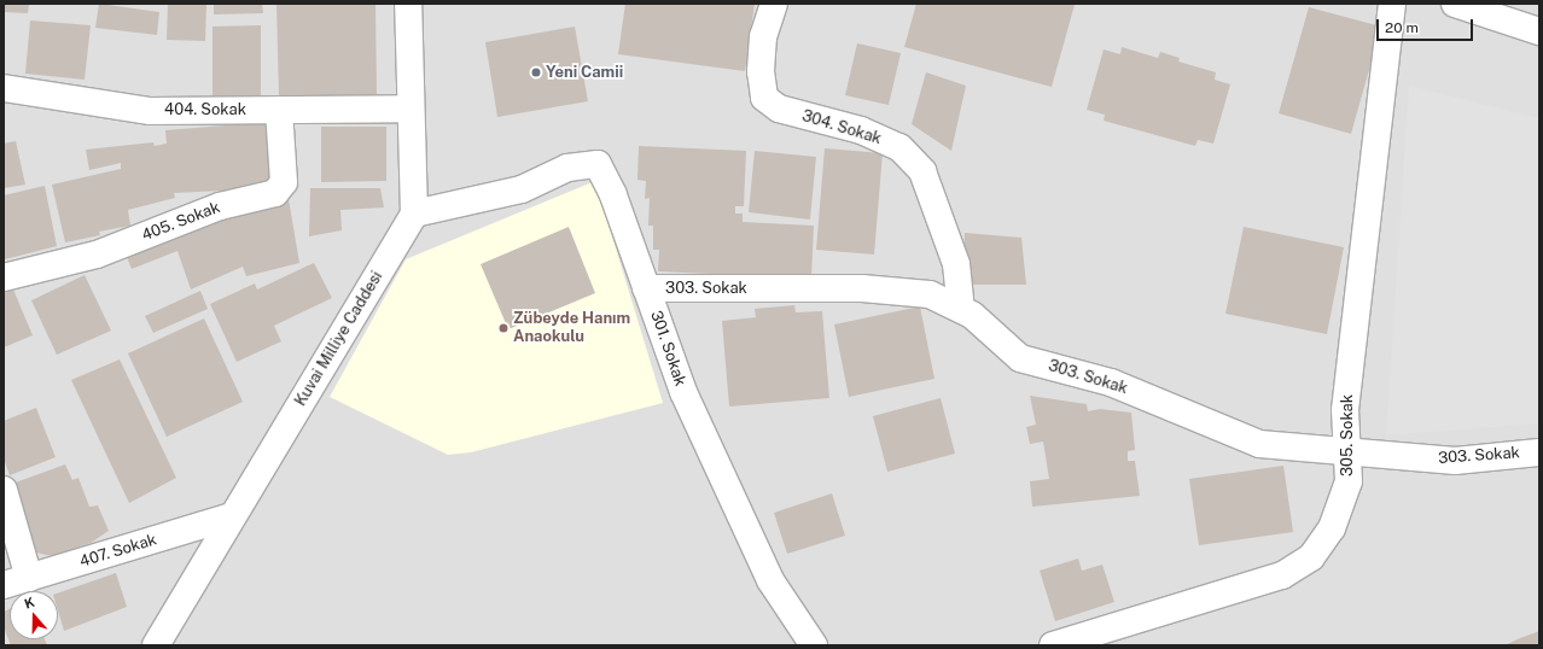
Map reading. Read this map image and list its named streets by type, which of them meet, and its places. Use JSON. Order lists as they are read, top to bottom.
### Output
{
  "streets": {
    "street": [
      "404. Sokak",
      "304. Sokak",
      "405. Sokak",
      "303. Sokak",
      "Kuvai Milliye Caddesi",
      "301. Sokak",
      "305. Sokak",
      "407. Sokak"
    ]
  },
  "crossings": [
    ["404. Sokak", "405. Sokak"],
    ["304. Sokak", "303. Sokak"],
    ["303. Sokak", "301. Sokak"],
    ["303. Sokak", "305. Sokak"],
    ["Kuvai Milliye Caddesi", "301. Sokak"],
    ["Kuvai Milliye Caddesi", "407. Sokak"]
  ],
  "places": ["Yeni Camii", "Zübeyde Hanım Anaokulu"],
  "scale_bar": "20 m",
  "north": "top"
}
